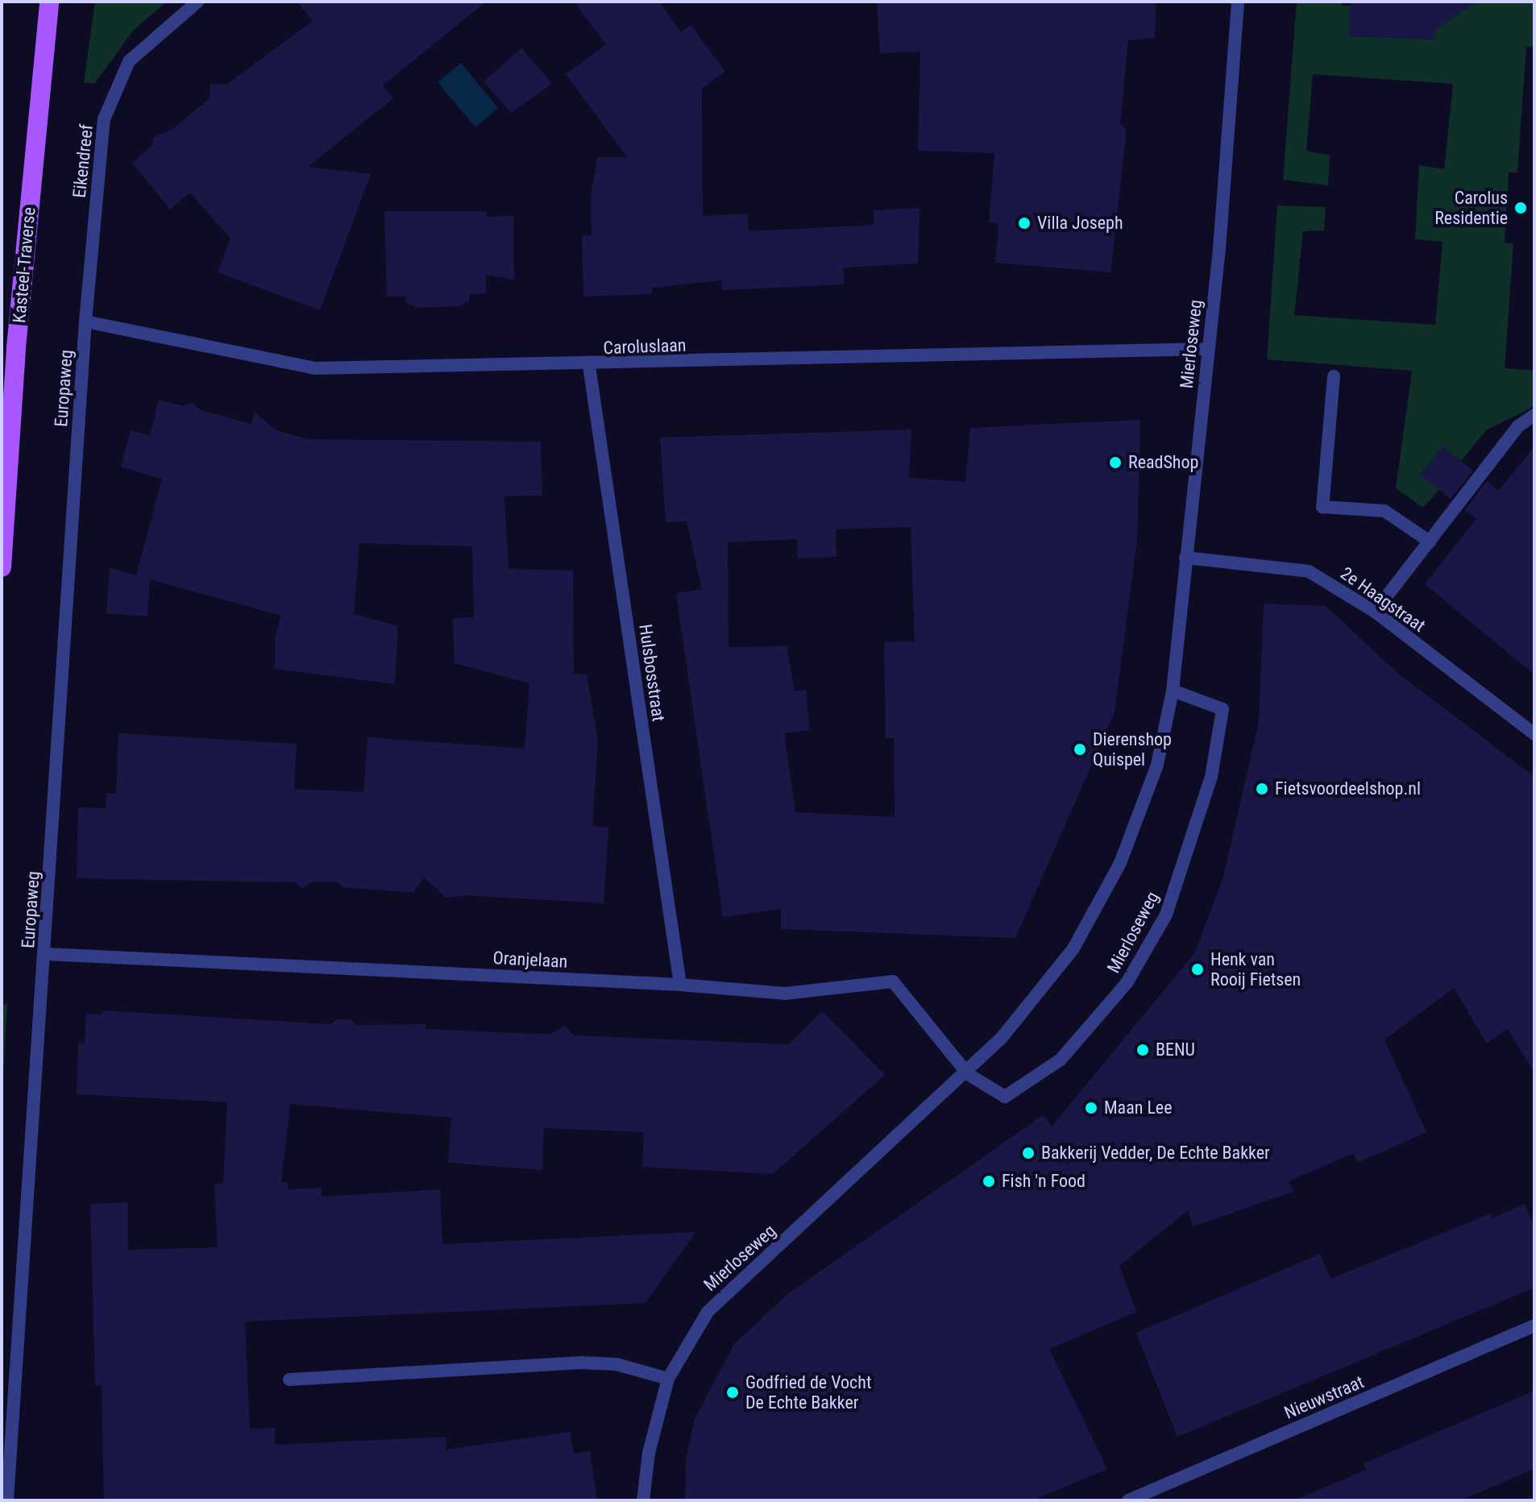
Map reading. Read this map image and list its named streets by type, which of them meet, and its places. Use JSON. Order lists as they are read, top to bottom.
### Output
{
  "streets": {
    "main road": ["Kasteel-Traverse"],
    "street": [
      "Eikendreef",
      "Mierloseweg",
      "Caroluslaan",
      "Europaweg",
      "2e Haagstraat",
      "Hulsbosstraat",
      "Oranjelaan",
      "Nieuwstraat"
    ]
  },
  "crossings": [
    ["Eikendreef", "Caroluslaan"],
    ["Eikendreef", "Europaweg"],
    ["Mierloseweg", "Caroluslaan"],
    ["Mierloseweg", "2e Haagstraat"],
    ["Mierloseweg", "Oranjelaan"],
    ["Caroluslaan", "Europaweg"],
    ["Caroluslaan", "Hulsbosstraat"],
    ["Europaweg", "Oranjelaan"],
    ["Hulsbosstraat", "Oranjelaan"]
  ],
  "places": [
    "Carolus Residentie",
    "Villa Joseph",
    "ReadShop",
    "Dierenshop Quispel",
    "Fietsvoordeelshop.nl",
    "Henk van Rooij Fietsen",
    "BENU",
    "Maan Lee",
    "Bakkerij Vedder, De Echte Bakker",
    "Fish 'n Food",
    "Godfried de Vocht De Echte Bakker"
  ]
}
